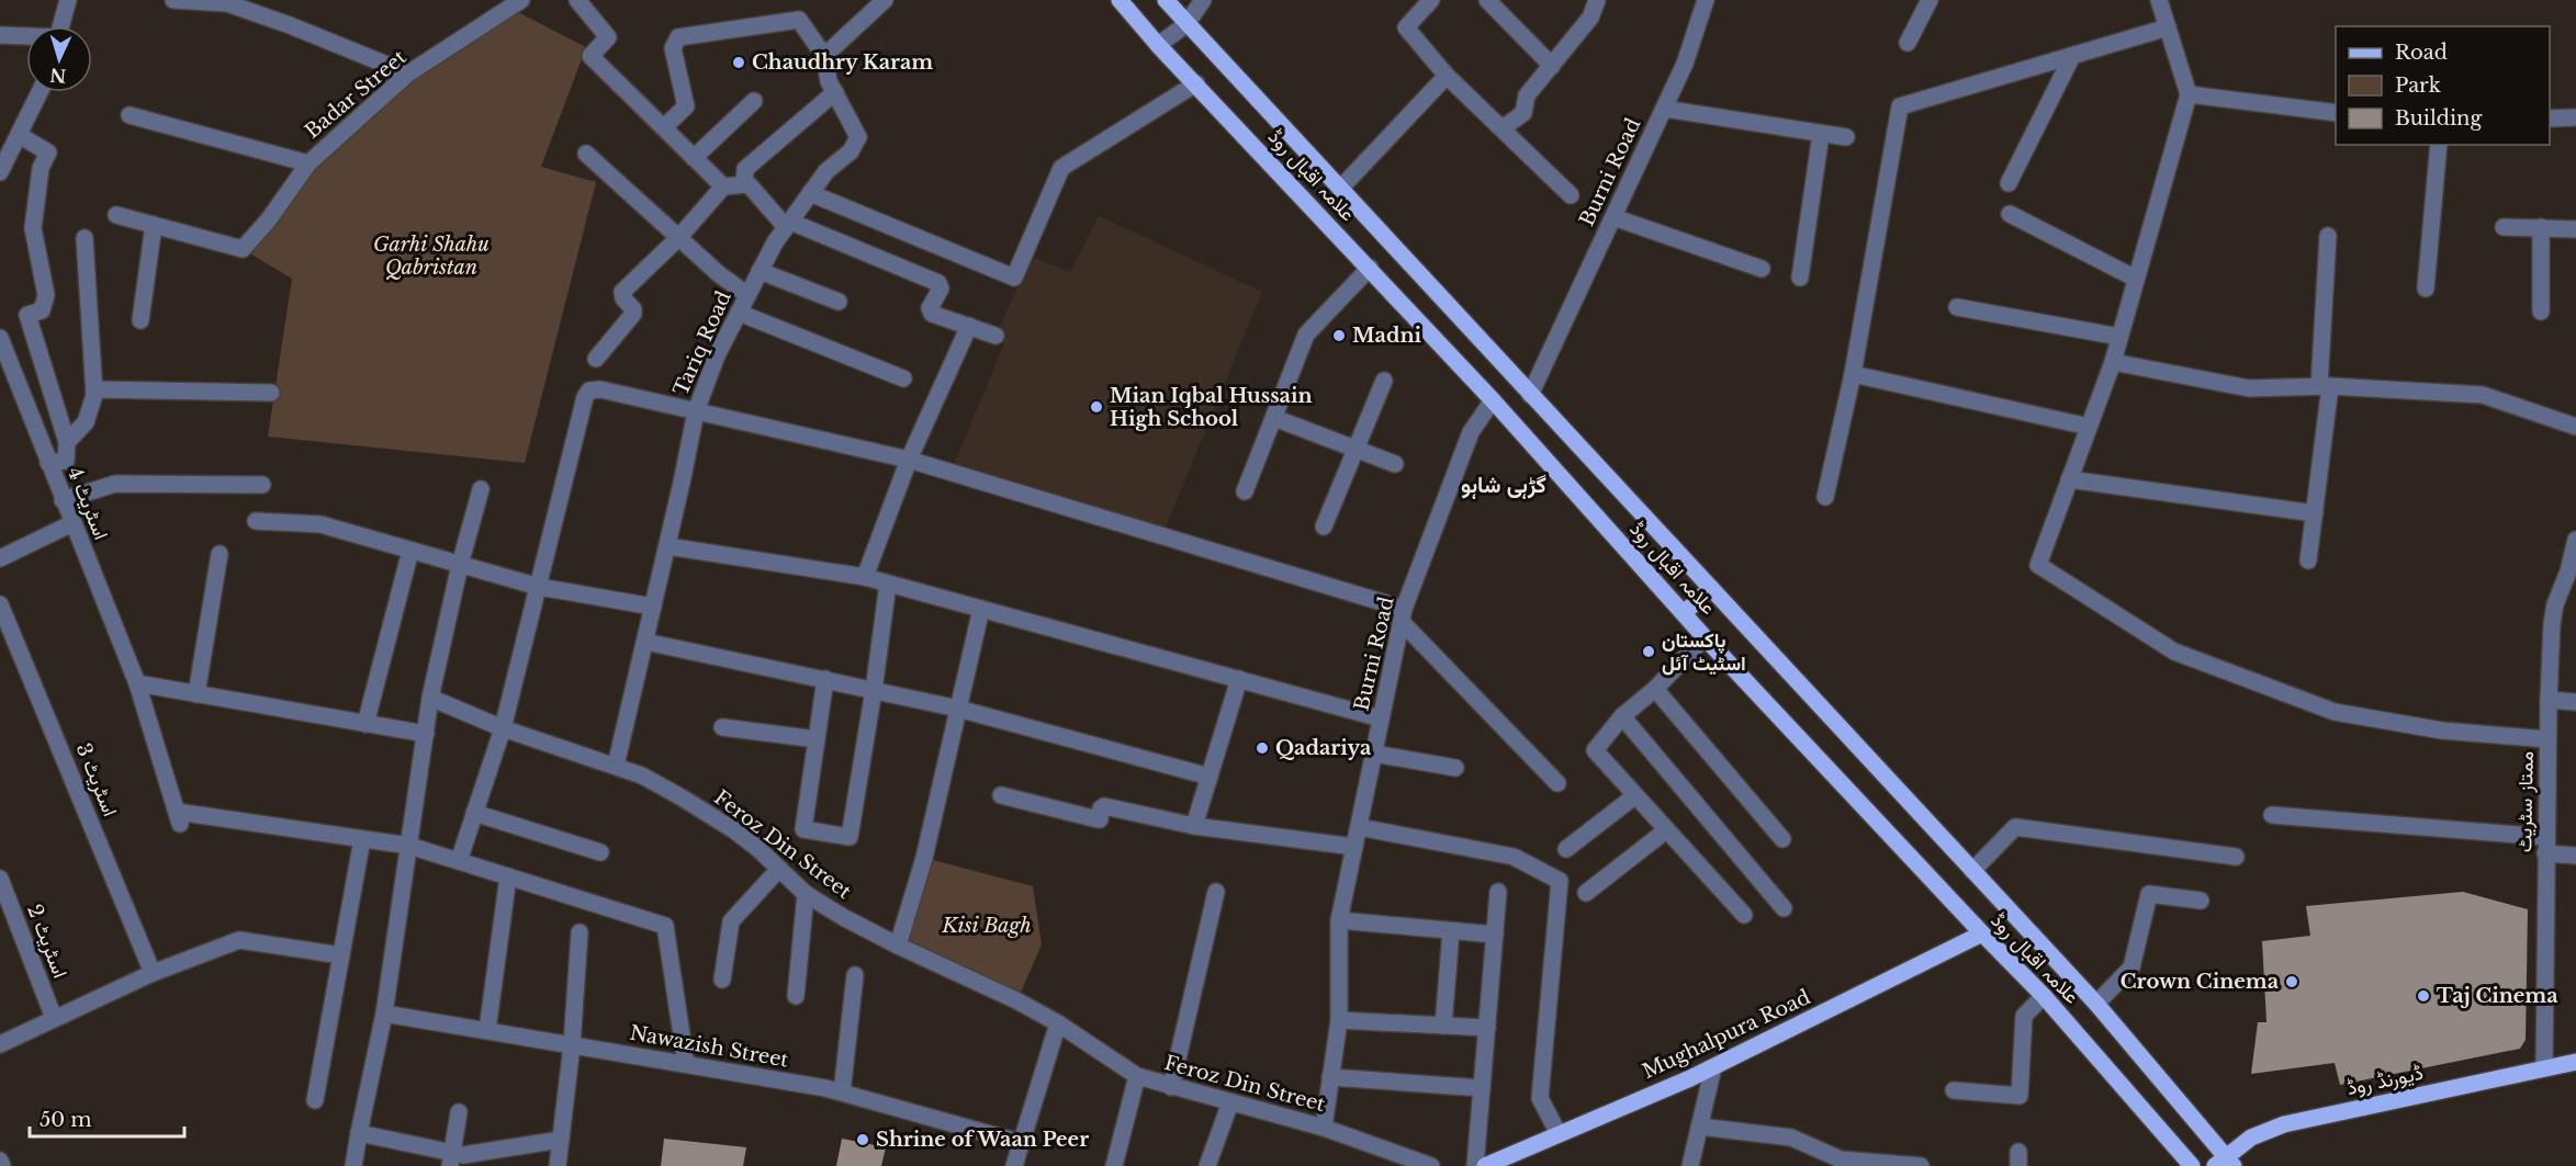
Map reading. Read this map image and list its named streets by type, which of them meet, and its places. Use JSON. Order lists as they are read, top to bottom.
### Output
{
  "streets": {
    "main road": ["علامہ اقبال روڈ", "Mughalpura Road", "ڈیورنڈ روڈ"],
    "street": [
      "Badar Street",
      "Burni Road",
      "Tariq Road",
      "اسٹریٹ 4",
      "اسٹریٹ 3",
      "ممتاز سٹریٹ",
      "Feroz Din Street",
      "اسٹریٹ 2",
      "Nawazish Street"
    ]
  },
  "crossings": [
    ["Burni Road", "علامہ اقبال روڈ"],
    ["Burni Road", "Feroz Din Street"],
    ["علامہ اقبال روڈ", "Mughalpura Road"],
    ["علامہ اقبال روڈ", "ڈیورنڈ روڈ"],
    ["Tariq Road", "Feroz Din Street"],
    ["ممتاز سٹریٹ", "ڈیورنڈ روڈ"]
  ],
  "districts": ["گڑہی شاہو"],
  "parks": ["Garhi Shahu Qabristan", "Kisi Bagh"],
  "places": [
    "Chaudhry Karam",
    "Madni",
    "Mian Iqbal Hussain High School",
    "پاکستان اسٹیٹ آئل",
    "Qadariya",
    "Crown Cinema",
    "Taj Cinema",
    "Shrine of Waan Peer"
  ],
  "legend": ["Road", "Park", "Building"],
  "scale_bar": "50 m",
  "north": "bottom"
}
